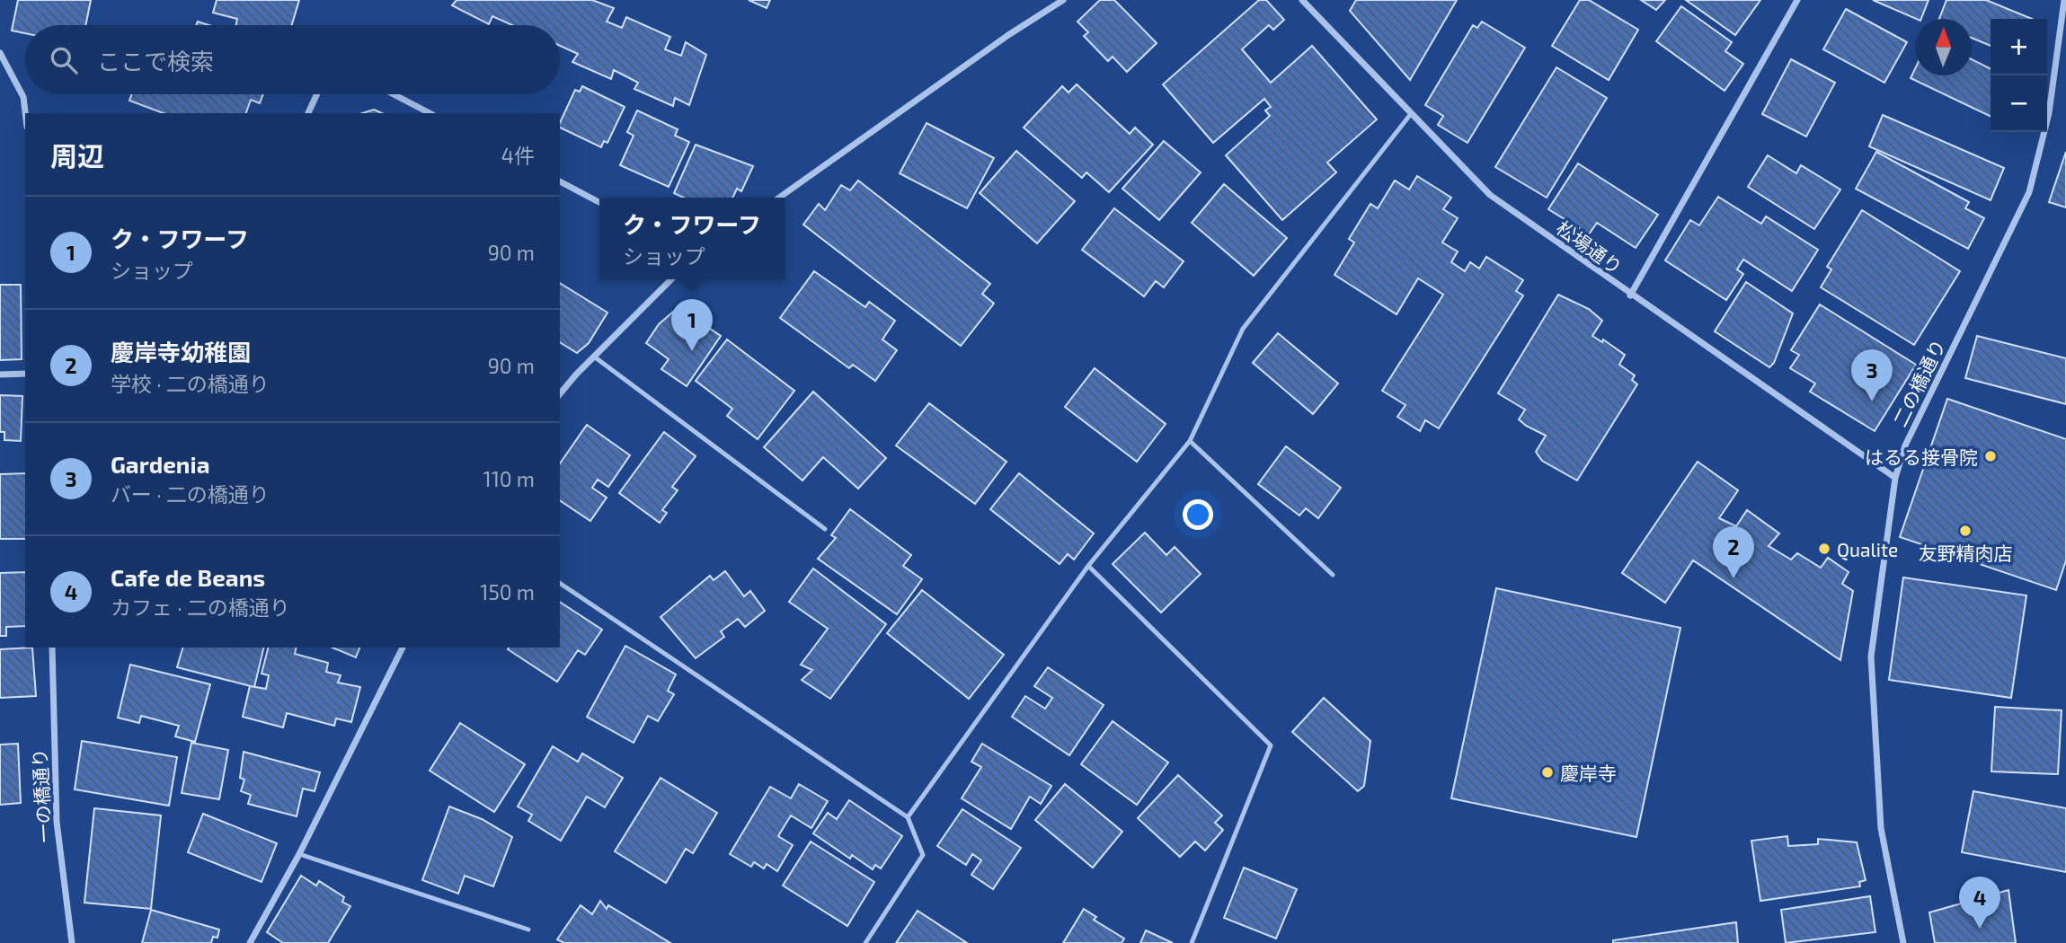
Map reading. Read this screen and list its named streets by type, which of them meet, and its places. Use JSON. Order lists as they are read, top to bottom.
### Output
{
  "streets": {
    "street": ["松場通り", "二の橋通り", "一の橋通り"]
  },
  "crossings": [
    ["松場通り", "二の橋通り"]
  ],
  "places": [
    "はるる接骨院",
    "友野精肉店",
    "Qualite",
    "慶岸寺"
  ],
  "north": "top",
  "page": {
    "map_buttons": ["+", "−"],
    "search": "ここで検索",
    "heading": ["周辺", "4件"],
    "list": [
      {
        "mark": "1",
        "name": "ク・フワーフ",
        "note": "ショップ",
        "value": "90 m"
      },
      {
        "mark": "2",
        "name": "慶岸寺幼稚園",
        "note": "学校 · 二の橋通り",
        "value": "90 m"
      },
      {
        "mark": "3",
        "name": "Gardenia",
        "note": "バー · 二の橋通り",
        "value": "110 m"
      },
      {
        "mark": "4",
        "name": "Cafe de Beans",
        "note": "カフェ · 二の橋通り",
        "value": "150 m"
      }
    ],
    "popup": ["ク・フワーフ", "ショップ"],
    "pins": [
      "1",
      "3",
      "2",
      "4"
    ]
  }
}
